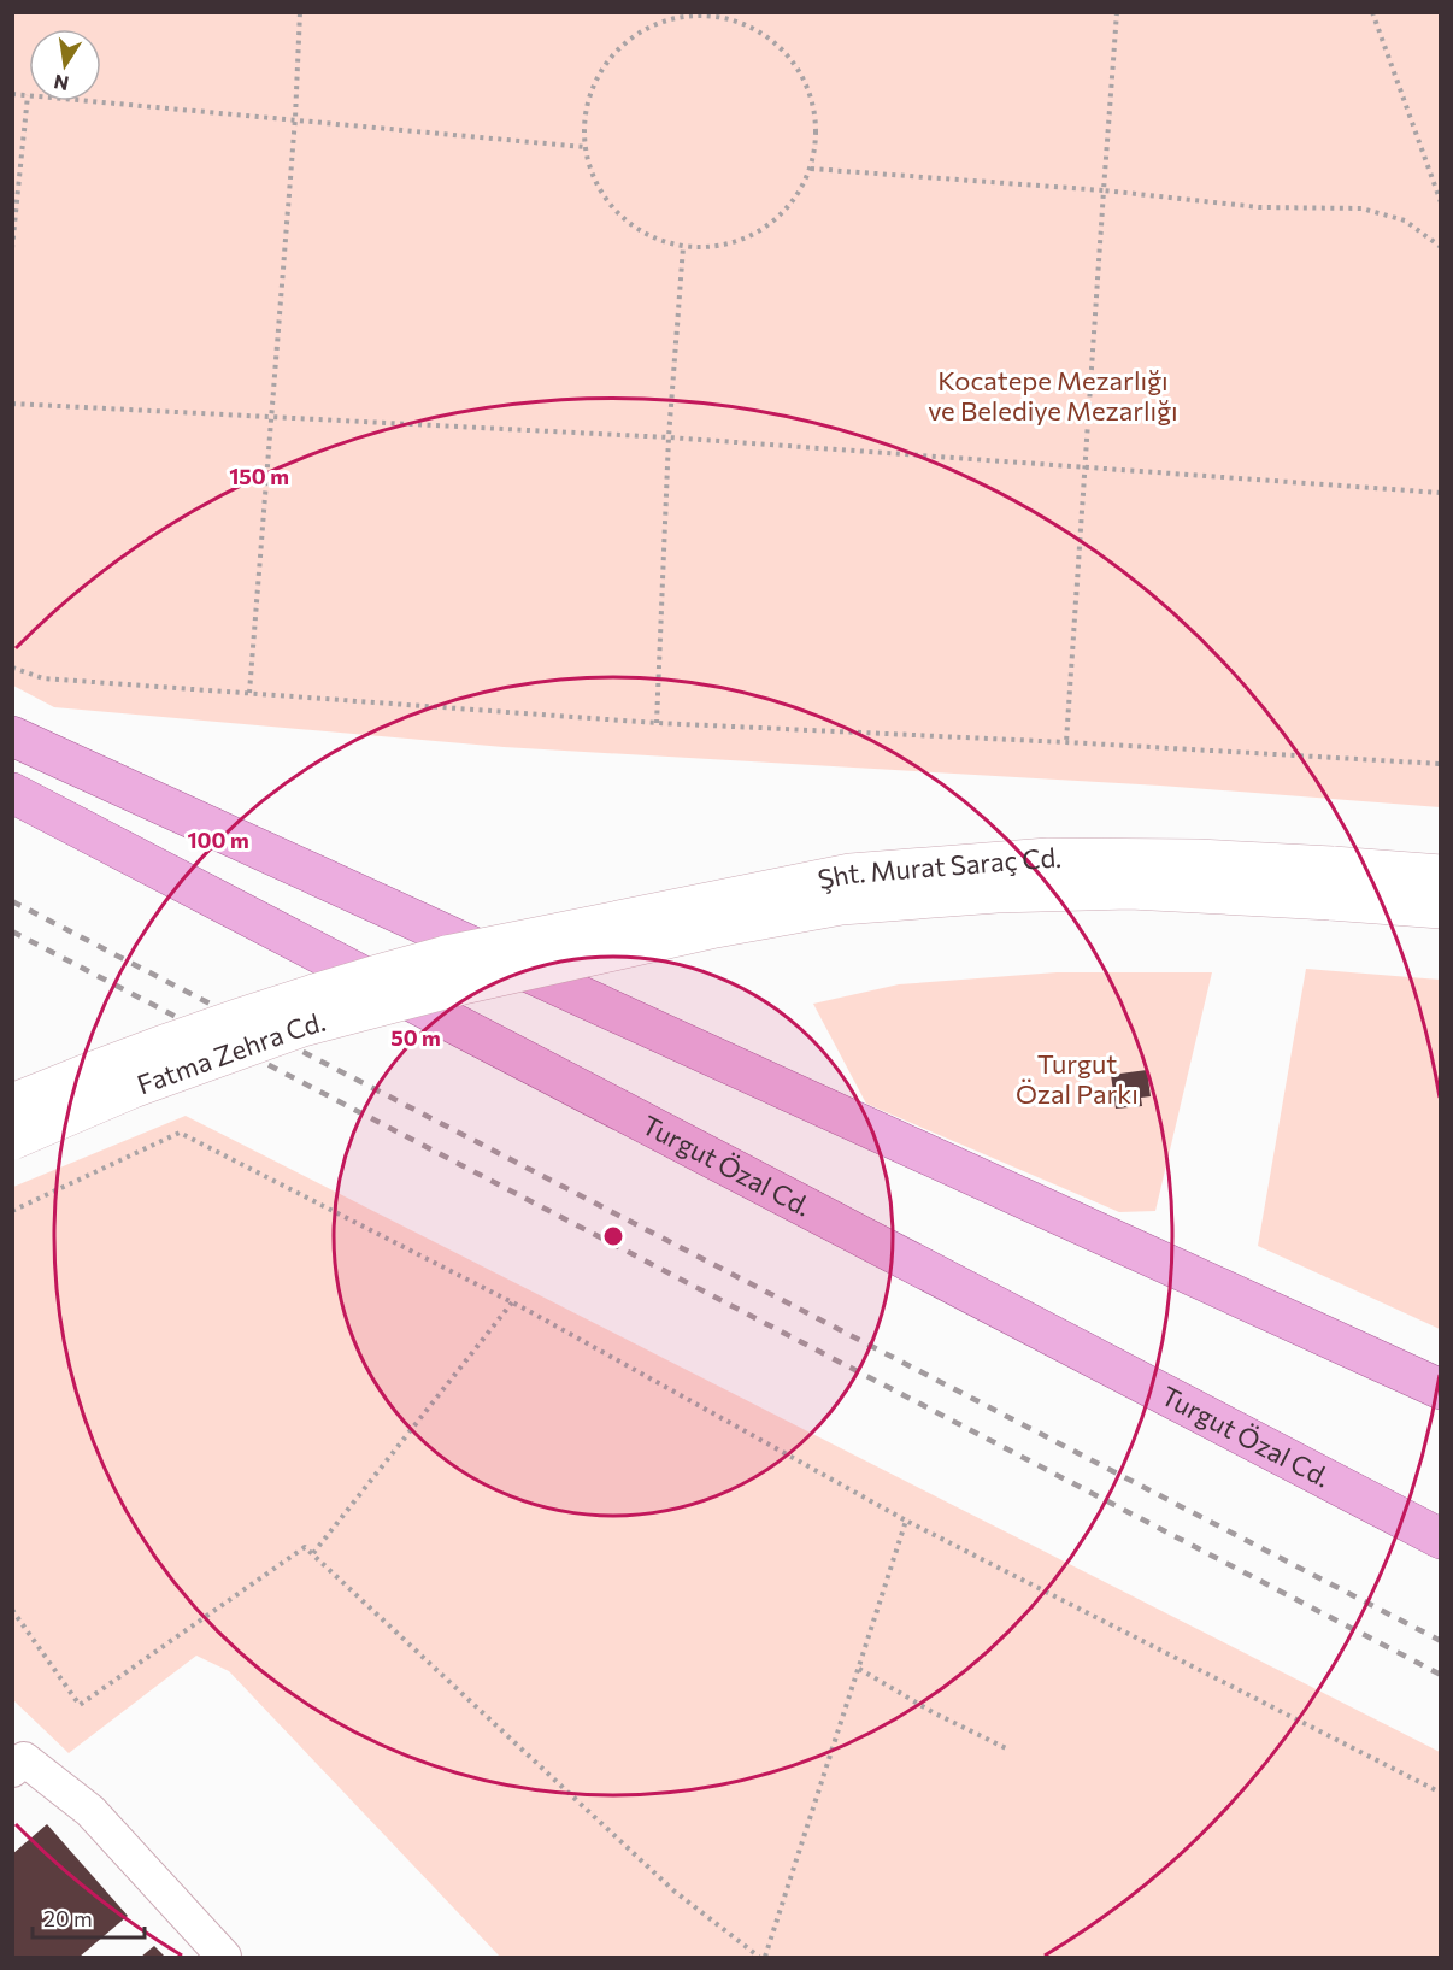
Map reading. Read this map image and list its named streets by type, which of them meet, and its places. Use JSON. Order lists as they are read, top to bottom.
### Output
{
  "streets": {
    "main road": ["Turgut Özal Cd."],
    "street": ["Şht. Murat Saraç Cd.", "Fatma Zehra Cd."]
  },
  "crossings": [
    ["Şht. Murat Saraç Cd.", "Fatma Zehra Cd."]
  ],
  "parks": ["Kocatepe Mezarlığı ve Belediye Mezarlığı", "Turgut Özal Parkı"],
  "scale_bar": "20 m",
  "north": "bottom",
  "rings": ["150 m", "100 m", "50 m"]
}
